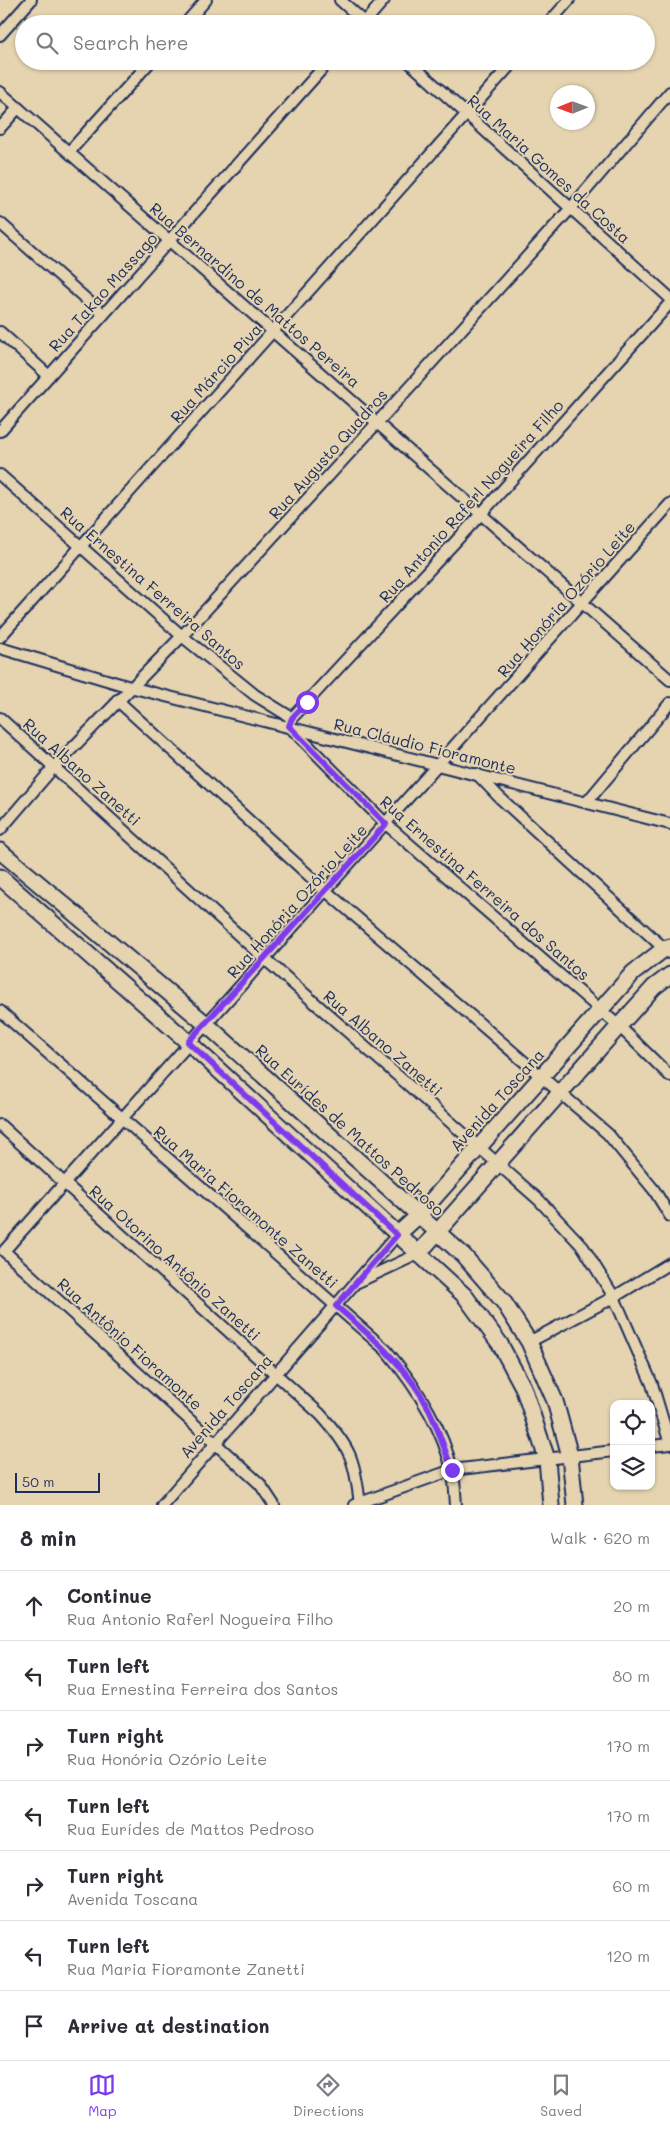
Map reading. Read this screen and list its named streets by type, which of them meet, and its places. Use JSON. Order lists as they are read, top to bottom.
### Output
{
  "streets": {
    "street": [
      "Rua Maria Gomes da Costa",
      "Rua Takao Massago",
      "Rua Bernardino de Mattos Pereira",
      "Rua Márcio Piva",
      "Rua Augusto Quadros",
      "Rua Antonio Raferl Nogueira Filho",
      "Rua Ernestina Ferreira Santos",
      "Rua Honória Ozório Leite",
      "Rua Cláudio Fioramonte",
      "Rua Albano Zanetti",
      "Rua Ernestina Ferreira dos Santos",
      "Avenida Toscana",
      "Rua Eurídes de Mattos Pedroso",
      "Rua Maria Fioramonte Zanetti",
      "Rua Otorino Antônio Zanetti",
      "Rua Antônio Fioramonte"
    ]
  },
  "crossings": [
    ["Rua Maria Gomes da Costa", "Rua Márcio Piva"],
    ["Rua Maria Gomes da Costa", "Rua Augusto Quadros"],
    ["Rua Takao Massago", "Rua Bernardino de Mattos Pereira"],
    ["Rua Bernardino de Mattos Pereira", "Rua Márcio Piva"],
    ["Rua Bernardino de Mattos Pereira", "Rua Augusto Quadros"],
    ["Rua Bernardino de Mattos Pereira", "Rua Antonio Raferl Nogueira Filho"],
    ["Rua Bernardino de Mattos Pereira", "Rua Honória Ozório Leite"],
    ["Rua Márcio Piva", "Rua Ernestina Ferreira Santos"],
    ["Rua Augusto Quadros", "Rua Ernestina Ferreira Santos"],
    ["Rua Augusto Quadros", "Rua Cláudio Fioramonte"],
    ["Rua Augusto Quadros", "Rua Albano Zanetti"],
    ["Rua Antonio Raferl Nogueira Filho", "Rua Ernestina Ferreira Santos"],
    ["Rua Antonio Raferl Nogueira Filho", "Rua Cláudio Fioramonte"],
    ["Rua Antonio Raferl Nogueira Filho", "Rua Ernestina Ferreira dos Santos"],
    ["Rua Ernestina Ferreira Santos", "Rua Cláudio Fioramonte"],
    ["Rua Ernestina Ferreira Santos", "Rua Ernestina Ferreira dos Santos"],
    ["Rua Honória Ozório Leite", "Rua Cláudio Fioramonte"],
    ["Rua Honória Ozório Leite", "Rua Albano Zanetti"],
    ["Rua Honória Ozório Leite", "Rua Ernestina Ferreira dos Santos"],
    ["Rua Honória Ozório Leite", "Rua Eurídes de Mattos Pedroso"],
    ["Rua Honória Ozório Leite", "Rua Maria Fioramonte Zanetti"],
    ["Rua Honória Ozório Leite", "Rua Otorino Antônio Zanetti"],
    ["Rua Honória Ozório Leite", "Rua Antônio Fioramonte"],
    ["Rua Cláudio Fioramonte", "Rua Ernestina Ferreira dos Santos"],
    ["Rua Albano Zanetti", "Avenida Toscana"],
    ["Rua Ernestina Ferreira dos Santos", "Avenida Toscana"],
    ["Avenida Toscana", "Rua Eurídes de Mattos Pedroso"],
    ["Avenida Toscana", "Rua Maria Fioramonte Zanetti"],
    ["Avenida Toscana", "Rua Otorino Antônio Zanetti"],
    ["Avenida Toscana", "Rua Antônio Fioramonte"]
  ],
  "scale_bar": "50 m",
  "north": "left",
  "page": {
    "search": "Search here",
    "scale": "50 m",
    "heading": ["8 min", "Walk · 620 m"],
    "list": [
      ["Continue", "Rua Antonio Raferl Nogueira Filho", "20 m"],
      ["Turn left", "Rua Ernestina Ferreira dos Santos", "80 m"],
      ["Turn right", "Rua Honória Ozório Leite", "170 m"],
      ["Turn left", "Rua Eurídes de Mattos Pedroso", "170 m"],
      ["Turn right", "Avenida Toscana", "60 m"],
      ["Turn left", "Rua Maria Fioramonte Zanetti", "120 m"],
      "Arrive at destination"
    ],
    "nav": ["Map", "Directions", "Saved"]
  }
}
